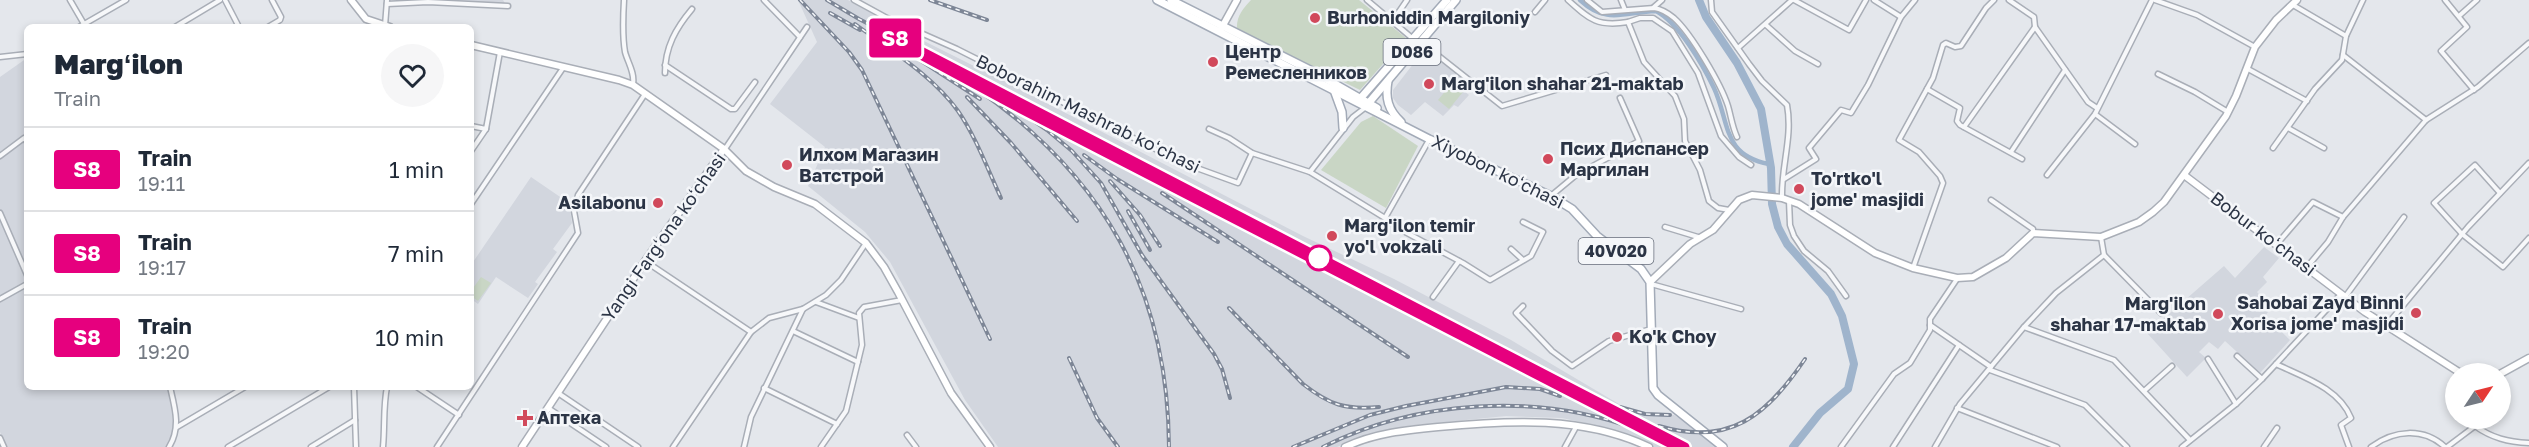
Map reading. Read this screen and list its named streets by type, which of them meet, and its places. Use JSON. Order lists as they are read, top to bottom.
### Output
{
  "streets": {
    "main road": ["D086", "Xiyobon koʻchasi", "40V020"],
    "street": ["Boborahim Mashrab koʻchasi", "Bobur koʻchasi", "Yangi Fargʻona koʻchasi"]
  },
  "crossings": [
    ["D086", "Xiyobon koʻchasi"],
    ["D086", "40V020"],
    ["Xiyobon koʻchasi", "40V020"]
  ],
  "places": {
    "other": [
      "Burhoniddin Margiloniy",
      "Центр Ремесленников",
      "Marg'ilon shahar 21-maktab",
      "Псих Диспансер Маргилан",
      "Илхом Магазин Ватстрой",
      "To'rtko'l jome' masjidi",
      "Asilabonu",
      "Marg'ilon temir yo'l vokzali",
      "Sahobai Zayd Binni Xorisa jome' masjidi",
      "Marg'ilon shahar 17-maktab",
      "Ko'k Choy"
    ],
    "health": ["Аптека"]
  },
  "north": "top right",
  "page": {
    "on_map": "S8",
    "heading": ["Margʻilon", "Train"],
    "list": [
      {
        "mark": "S8",
        "name": "Train",
        "note": "19:11",
        "value": "1 min"
      },
      {
        "mark": "S8",
        "name": "Train",
        "note": "19:17",
        "value": "7 min"
      },
      {
        "mark": "S8",
        "name": "Train",
        "note": "19:20",
        "value": "10 min"
      }
    ]
  }
}
